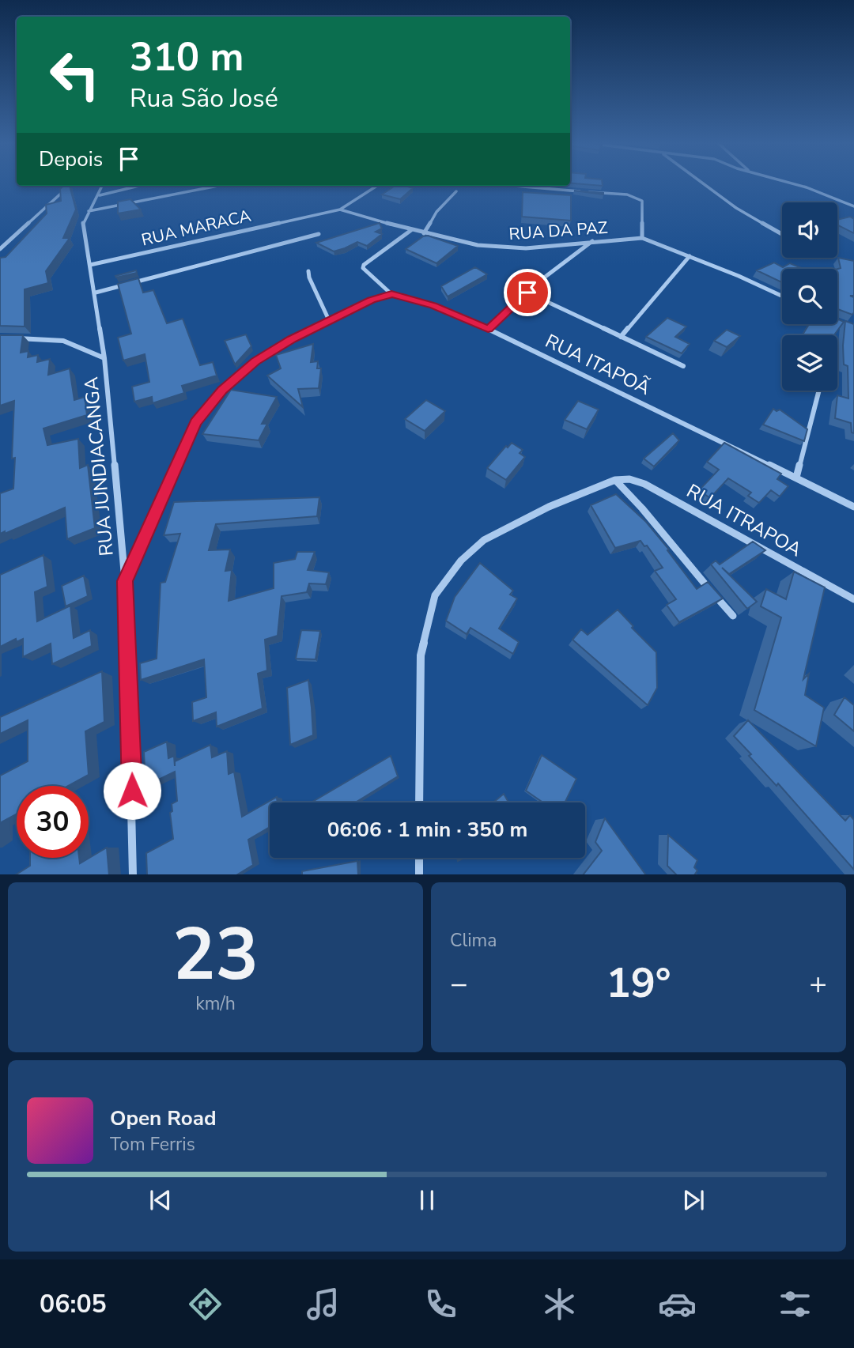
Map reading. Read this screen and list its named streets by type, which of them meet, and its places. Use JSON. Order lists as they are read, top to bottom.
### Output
{
  "streets": {
    "street": [
      "RUA MARACA",
      "RUA DA PAZ",
      "RUA ITAPOÃ",
      "RUA JUNDIACANGA",
      "RUA ITRAPOA"
    ]
  },
  "crossings": [
    ["RUA MARACA", "RUA DA PAZ"]
  ],
  "page": {
    "turn": ["310 m", "Rua São José"],
    "then": "Depois",
    "limit": "30",
    "trip": "06:06 · 1 min · 350 m",
    "tile": [
      ["23", "km/h"],
      "Clima"
    ],
    "heat": ["−", "19°", "+"],
    "song": ["Open Road", "Tom Ferris"],
    "tabs": "06:05"
  }
}
